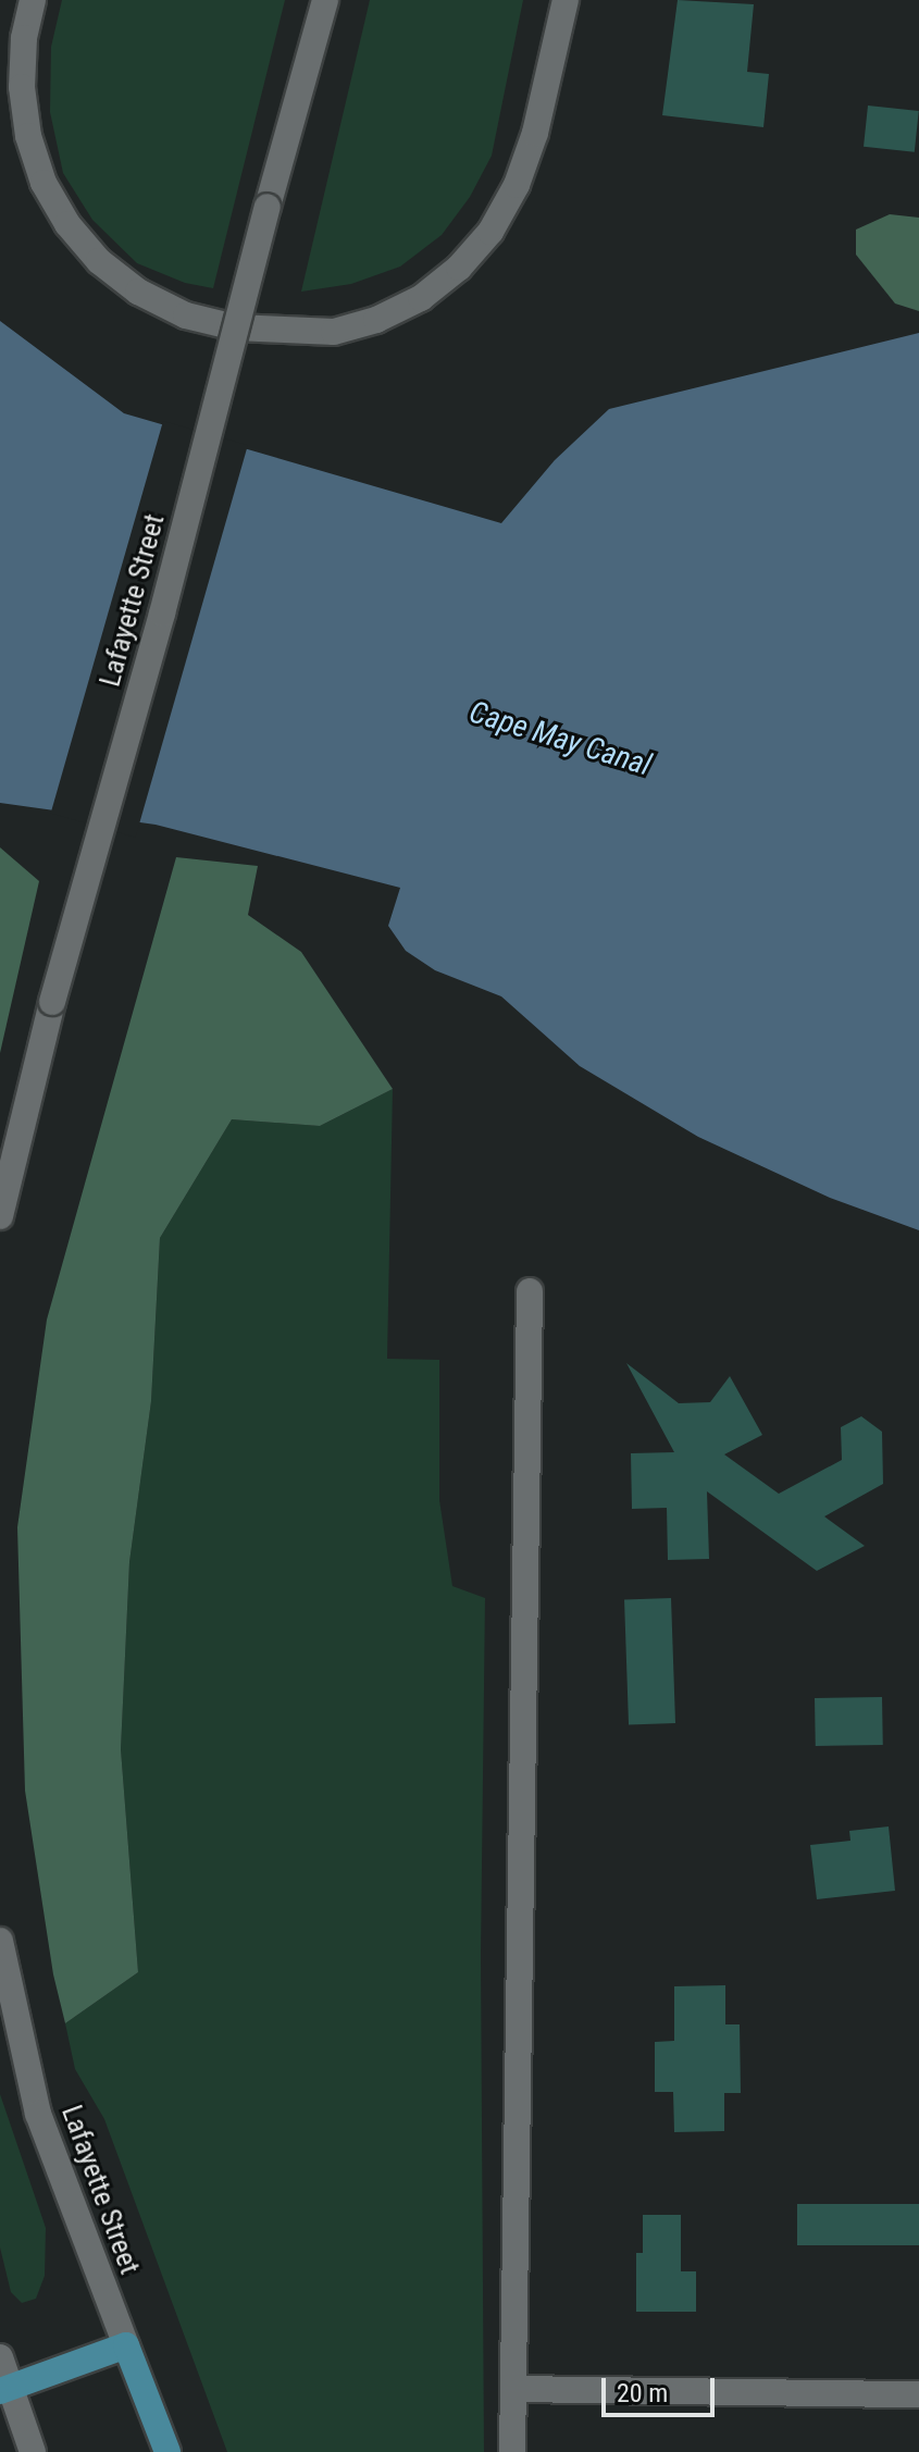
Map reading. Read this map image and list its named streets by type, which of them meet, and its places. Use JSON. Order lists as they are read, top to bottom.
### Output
{
  "streets": {
    "main road": ["Lafayette Street"]
  },
  "water": ["Cape May Canal"],
  "scale_bar": "20 m"
}
